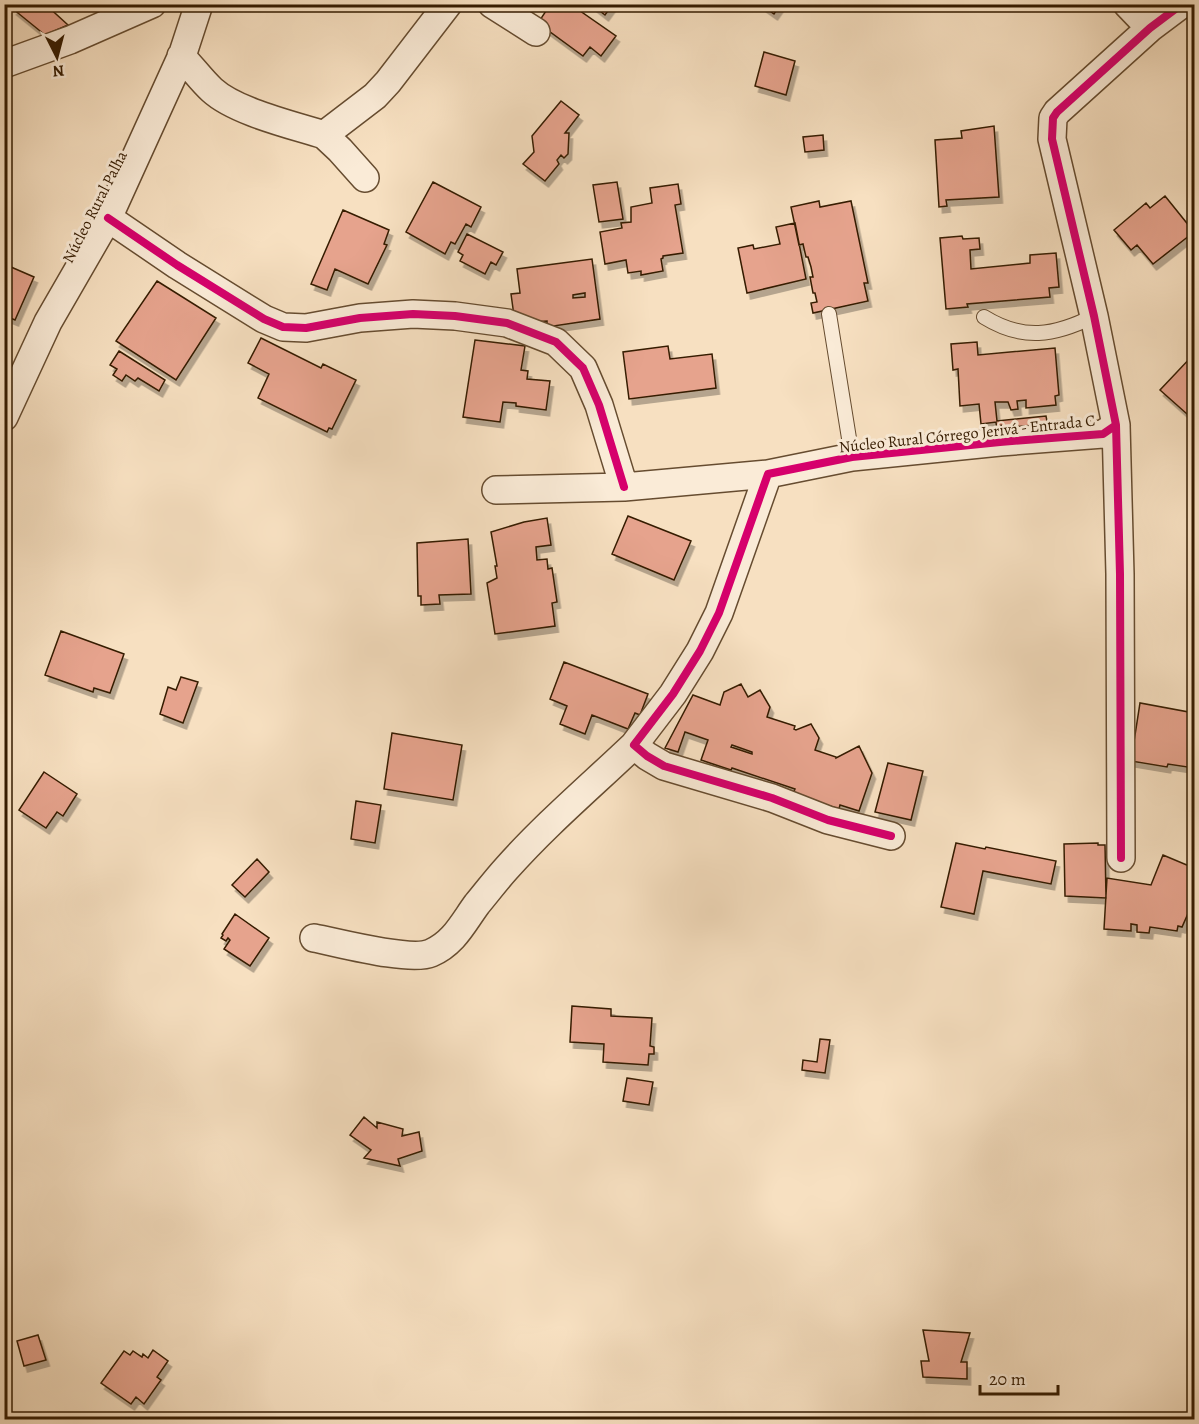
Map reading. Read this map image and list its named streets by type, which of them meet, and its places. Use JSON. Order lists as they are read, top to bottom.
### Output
{
  "streets": {
    "street": ["Núcleo Rural Palha", "Núcleo Rural Córrego Jerivá - Entrada C"]
  },
  "scale_bar": "20 m",
  "north": "bottom"
}
